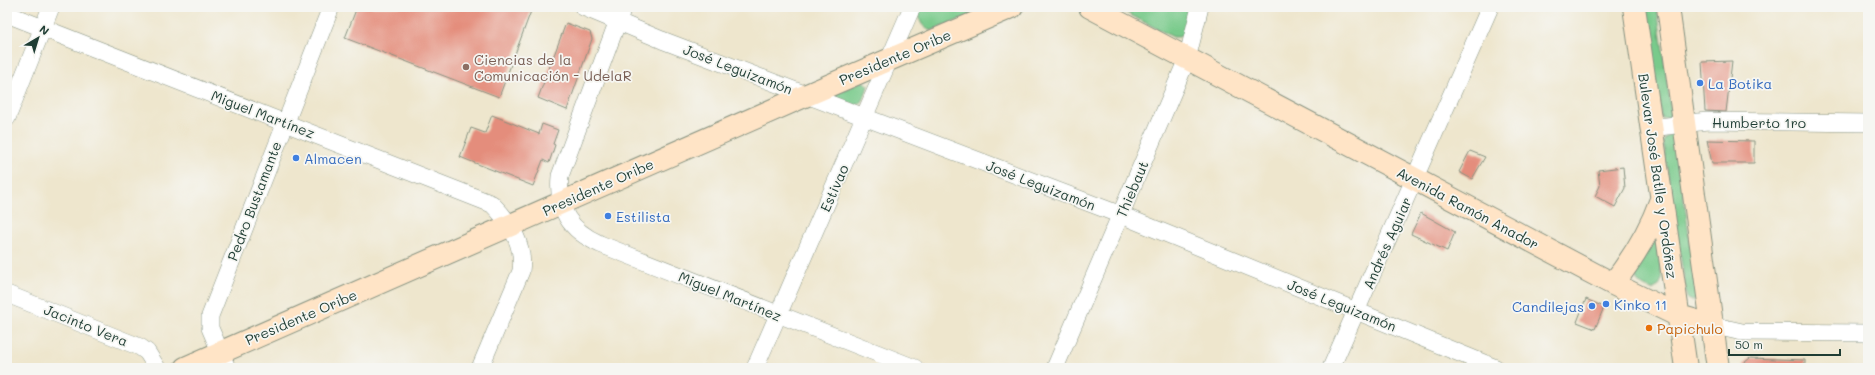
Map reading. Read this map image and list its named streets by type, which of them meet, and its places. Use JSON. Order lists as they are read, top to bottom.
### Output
{
  "streets": {
    "street": [
      "Presidente Oribe",
      "José Leguizamón",
      "Miguel Martínez",
      "Humberto 1ro",
      "Bulevar José Batlle y Ordóñez",
      "Estivao",
      "Thiebaut",
      "Pedro Bustamante",
      "Avenida Ramón Anador",
      "Andrés Aguiar",
      "Jacinto Vera"
    ]
  },
  "crossings": [
    ["Presidente Oribe", "José Leguizamón"],
    ["Presidente Oribe", "Miguel Martínez"],
    ["Presidente Oribe", "Estivao"],
    ["Presidente Oribe", "Pedro Bustamante"],
    ["José Leguizamón", "Miguel Martínez"],
    ["José Leguizamón", "Estivao"],
    ["José Leguizamón", "Thiebaut"],
    ["José Leguizamón", "Andrés Aguiar"],
    ["Miguel Martínez", "Estivao"],
    ["Miguel Martínez", "Pedro Bustamante"],
    ["Humberto 1ro", "Bulevar José Batlle y Ordóñez"],
    ["Bulevar José Batlle y Ordóñez", "Avenida Ramón Anador"],
    ["Thiebaut", "Avenida Ramón Anador"],
    ["Avenida Ramón Anador", "Andrés Aguiar"]
  ],
  "places": [
    "Ciencias de la Comunicación - UdelaR",
    "La Botika",
    "Almacen",
    "Estilista",
    "Kinko 11",
    "Candilejas",
    "Papichulo"
  ],
  "scale_bar": "50 m",
  "north": "top right"
}
